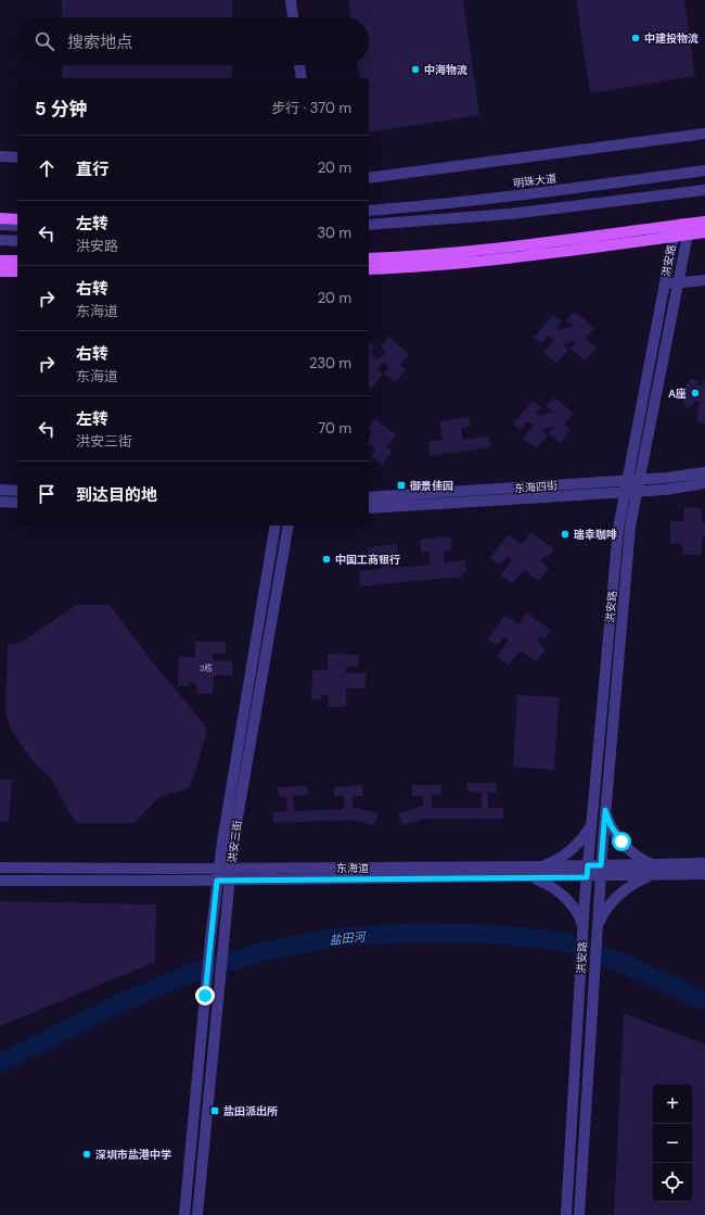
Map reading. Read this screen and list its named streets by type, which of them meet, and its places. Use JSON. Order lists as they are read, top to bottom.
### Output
{
  "streets": {
    "street": [
      "明珠大道",
      "洪安路",
      "东海四街",
      "洪安三街",
      "东海道"
    ]
  },
  "crossings": [
    ["洪安路", "东海四街"],
    ["洪安路", "东海道"],
    ["洪安三街", "东海道"]
  ],
  "water": ["盐田河"],
  "places": {
    "other": [
      "中建投物流",
      "中海物流",
      "A座",
      "瑞幸咖啡",
      "中国工商银行",
      "深圳市盐港中学"
    ],
    "transit": ["御景佳园", "盐田派出所"]
  },
  "house_numbers": ["3栋"],
  "page": {
    "search": "搜索地点",
    "heading": ["5 分钟", "步行 · 370 m"],
    "list": [
      ["直行", "20 m"],
      ["左转", "洪安路", "30 m"],
      ["右转", "东海道", "20 m"],
      ["右转", "东海道", "230 m"],
      ["左转", "洪安三街", "70 m"],
      "到达目的地"
    ],
    "map_buttons": ["+", "−"]
  }
}
